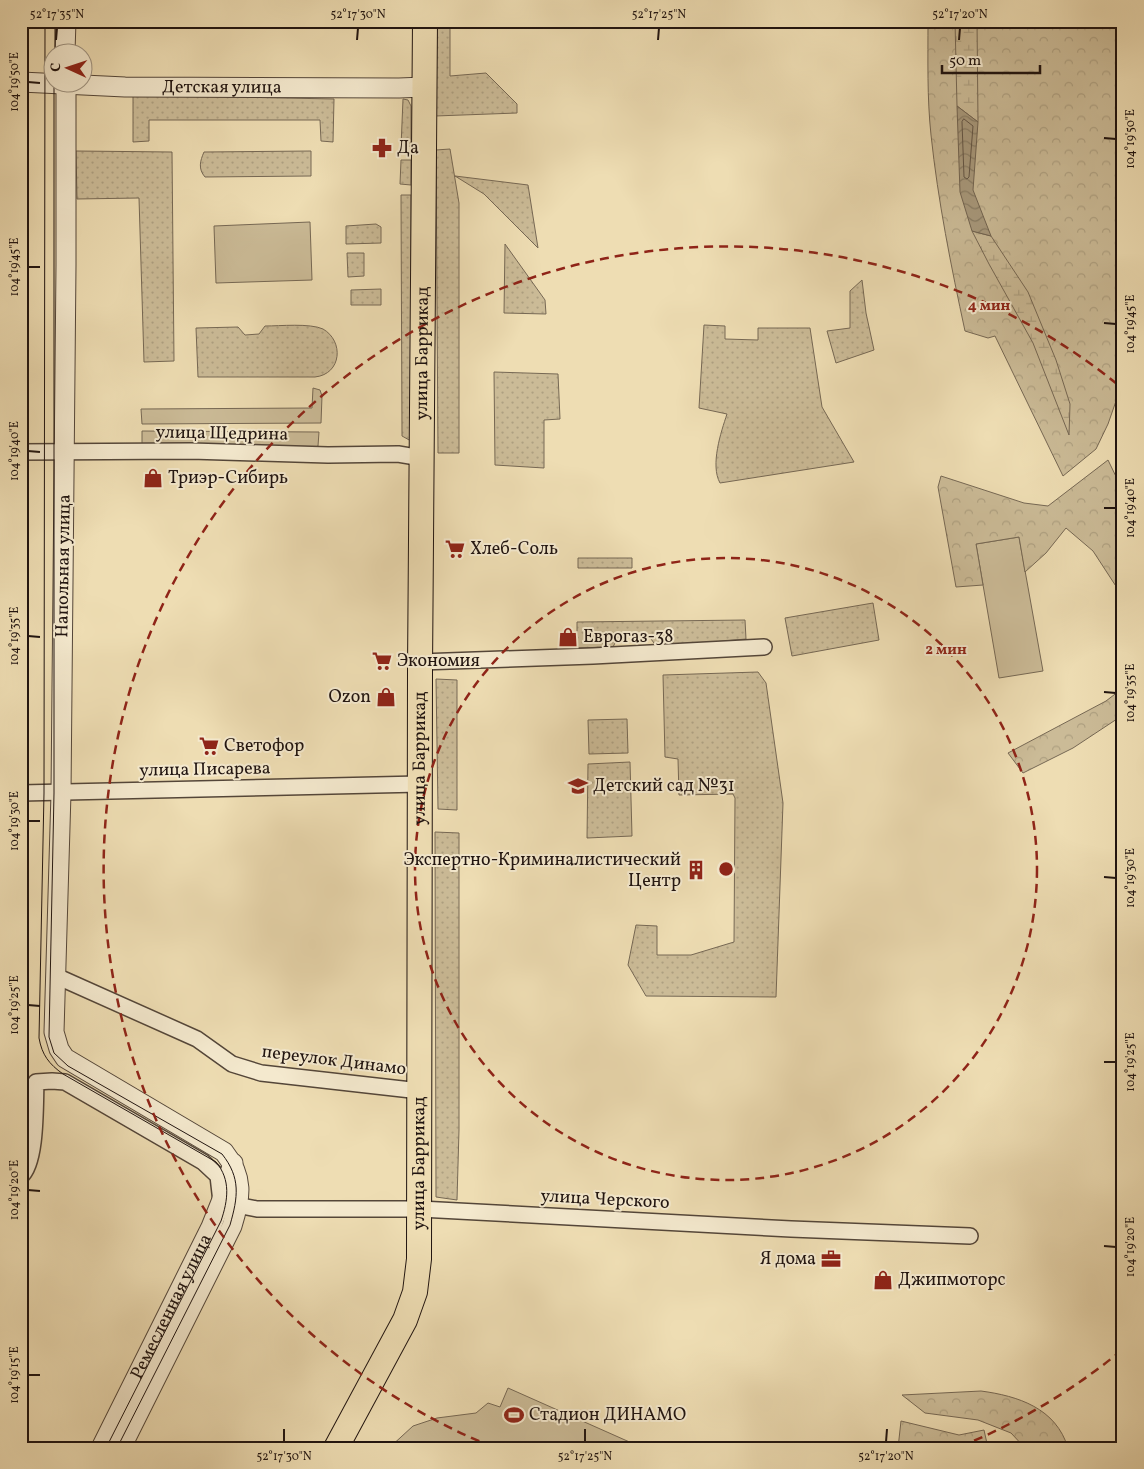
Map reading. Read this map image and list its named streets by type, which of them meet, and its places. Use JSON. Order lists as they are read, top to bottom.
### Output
{
  "streets": {
    "main road": ["улица Баррикад"],
    "street": [
      "Детская улица",
      "улица Щедрина",
      "Напольная улица",
      "улица Писарева",
      "переулок Динамо",
      "улица Черского",
      "Ремесленная улица"
    ]
  },
  "crossings": [
    ["Детская улица", "улица Баррикад"],
    ["улица Баррикад", "улица Щедрина"],
    ["улица Баррикад", "улица Писарева"],
    ["улица Баррикад", "переулок Динамо"],
    ["улица Баррикад", "улица Черского"],
    ["улица Щедрина", "Напольная улица"],
    ["Напольная улица", "улица Писарева"],
    ["Напольная улица", "переулок Динамо"],
    ["Напольная улица", "Ремесленная улица"],
    ["улица Черского", "Ремесленная улица"]
  ],
  "places": {
    "pharmacy": ["Да"],
    "shop": [
      "Триэр-Сибирь",
      "Еврогаз-38",
      "Ozon",
      "Джипмоторс"
    ],
    "supermarket": ["Хлеб-Соль", "Экономия", "Светофор"],
    "school or university": ["Детский сад №31"],
    "building": ["Экспертно-Криминалистический Центр"],
    "office": ["Я дома"],
    "sports": ["Стадион ДИНАМО"]
  },
  "scale_bar": "50 m",
  "north": "left",
  "coordinates": [
    "52°17'35\"N",
    "52°17'30\"N",
    "52°17'25\"N",
    "52°17'20\"N",
    "104°19'50\"E",
    "104°19'45\"E",
    "104°19'40\"E",
    "104°19'35\"E",
    "104°19'30\"E",
    "104°19'25\"E",
    "104°19'20\"E",
    "104°19'15\"E"
  ],
  "rings": ["4 мин", "2 мин"]
}
